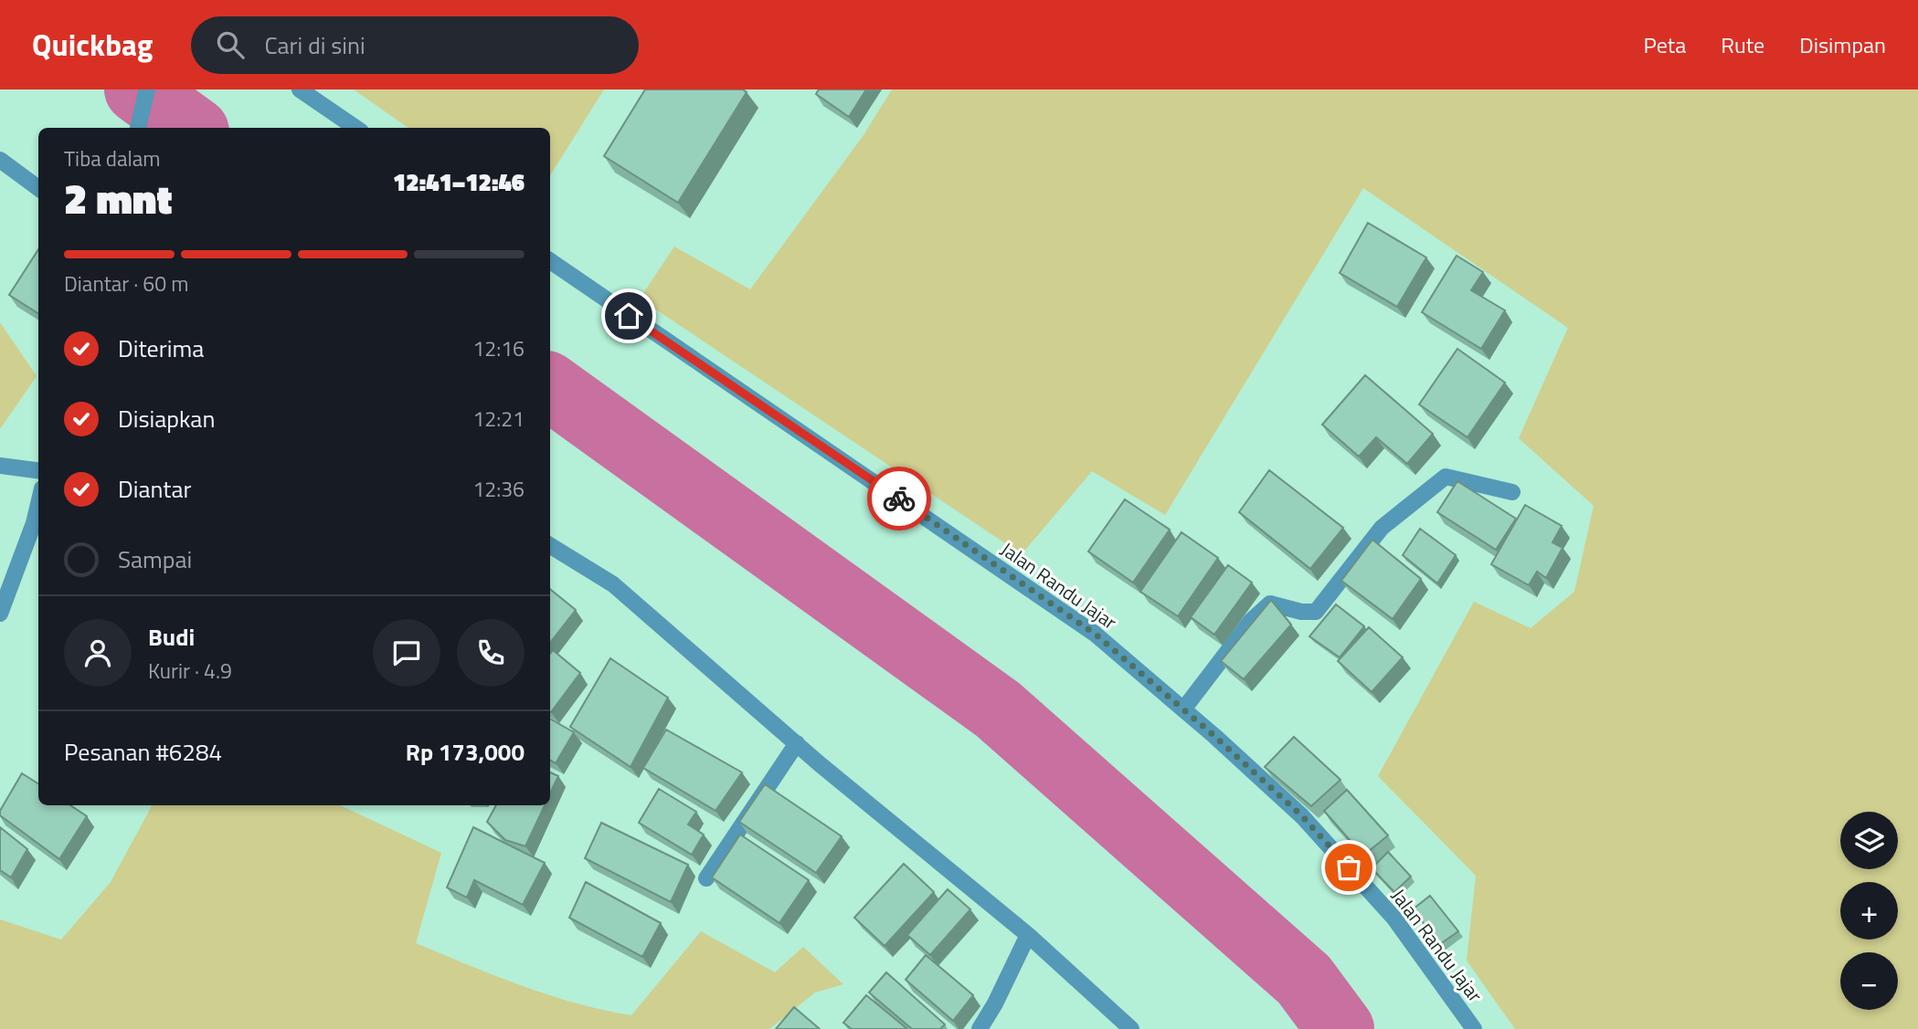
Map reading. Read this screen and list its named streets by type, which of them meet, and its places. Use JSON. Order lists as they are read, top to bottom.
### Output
{
  "streets": {
    "street": ["Jalan Randu Jajar"]
  },
  "page": {
    "header": "Quickbag",
    "search": "Cari di sini",
    "nav": ["Peta", "Rute", "Disimpan"],
    "heading": ["2 mnt", "Tiba dalam", "12:41–12:46"],
    "panel": [
      "Budi",
      "Kurir · 4.9",
      "Pesanan #6284",
      "Rp 173,000"
    ],
    "bar": "Diantar · 60 m",
    "list": [
      ["Diterima", "12:16"],
      ["Disiapkan", "12:21"],
      ["Diantar", "12:36"],
      "Sampai"
    ],
    "map_buttons": ["+", "−"]
  }
}
